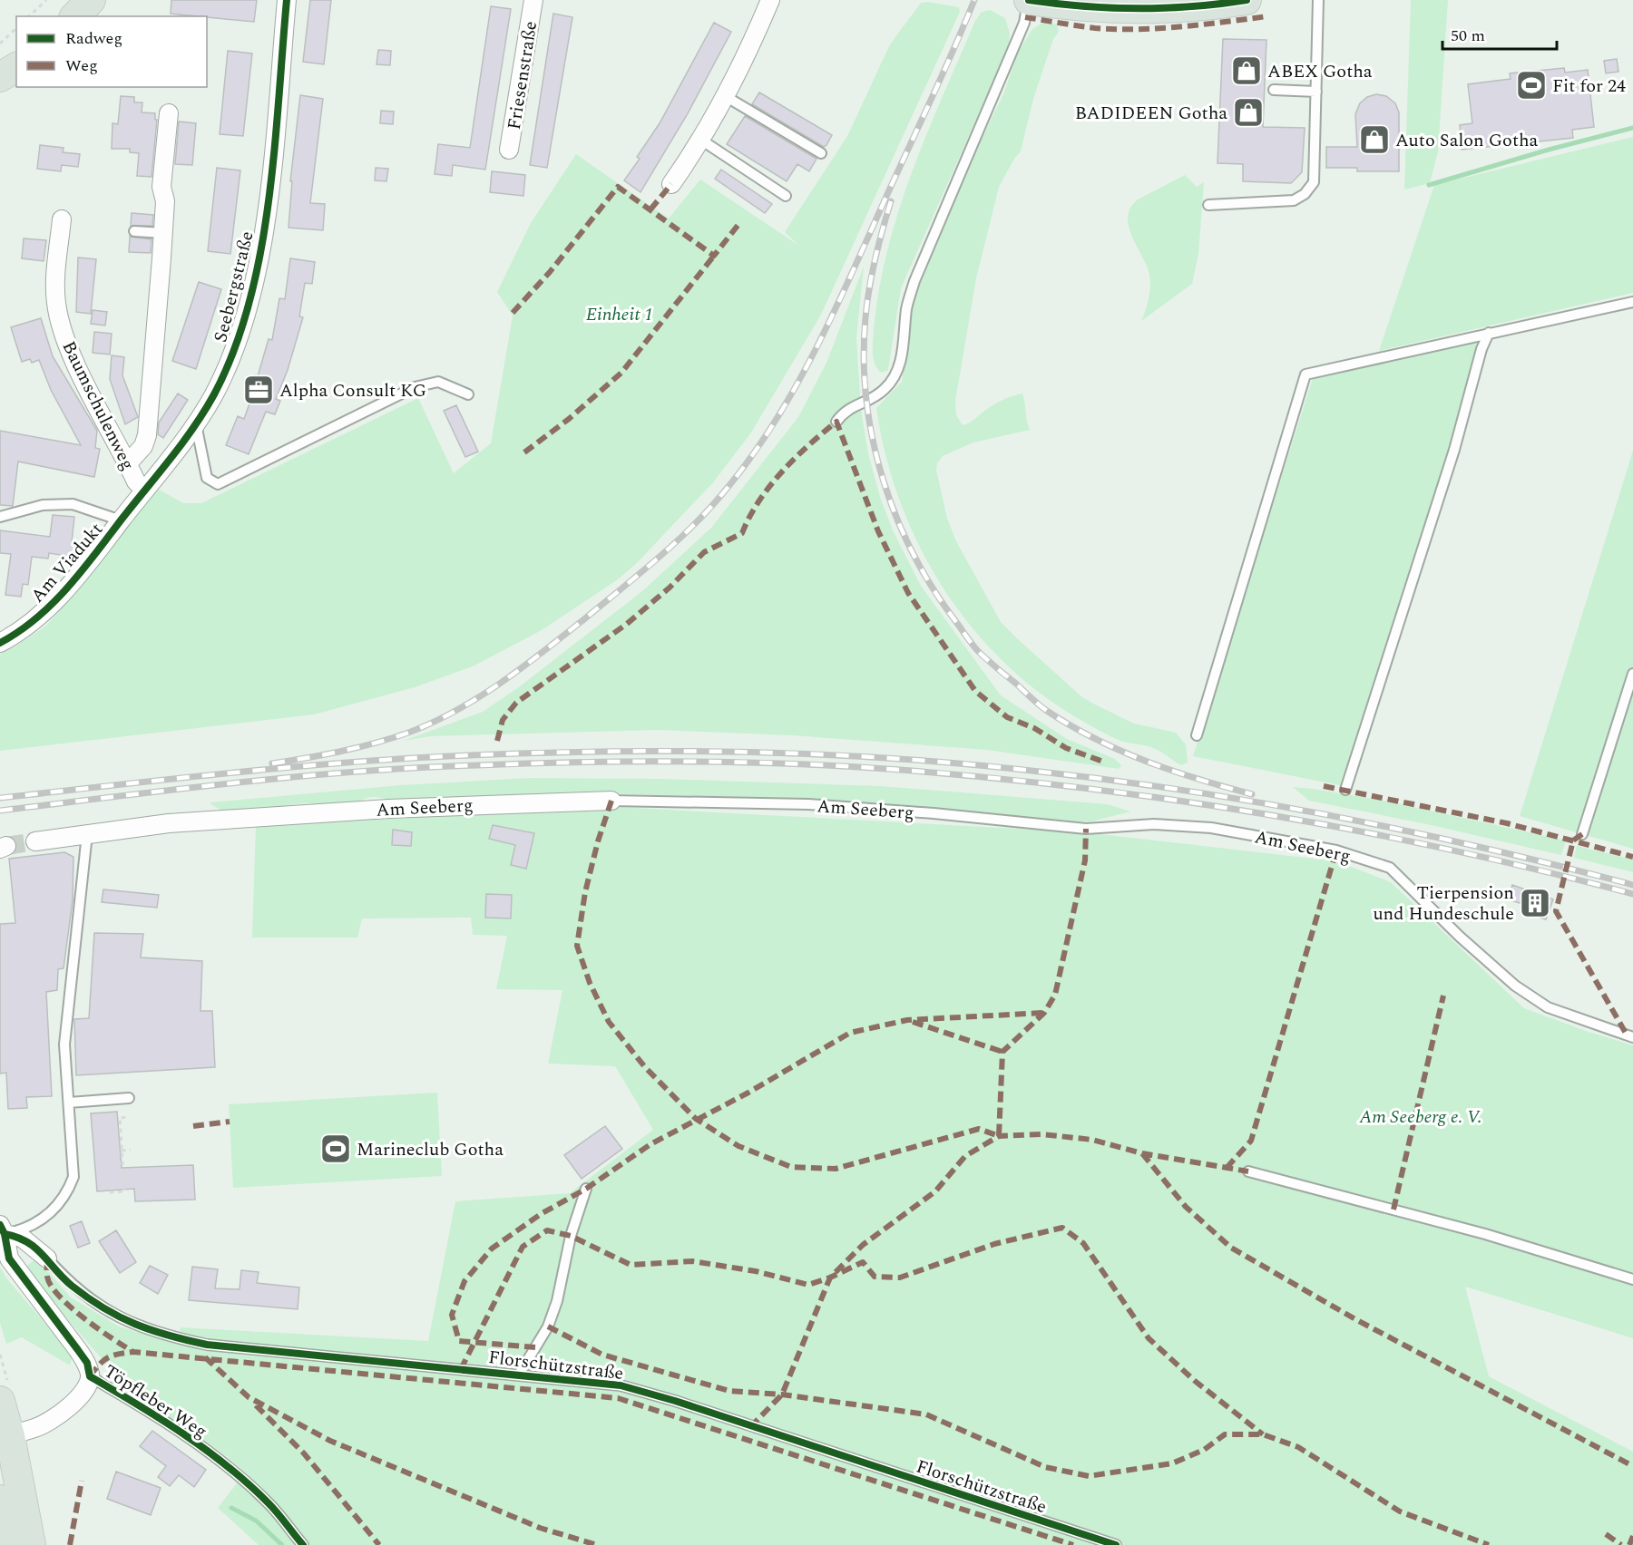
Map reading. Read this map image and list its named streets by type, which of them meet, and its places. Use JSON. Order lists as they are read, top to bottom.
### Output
{
  "streets": {
    "street": [
      "Friesenstraße",
      "Seebergstraße",
      "Baumschulenweg",
      "Am Viadukt",
      "Am Seeberg",
      "Florschützstraße",
      "Töpfleber Weg"
    ]
  },
  "crossings": [
    ["Seebergstraße", "Baumschulenweg"],
    ["Seebergstraße", "Am Viadukt"],
    ["Baumschulenweg", "Am Viadukt"],
    ["Florschützstraße", "Töpfleber Weg"]
  ],
  "parks": ["Einheit 1", "Am Seeberg e. V."],
  "places": {
    "shop": ["ABEX Gotha", "BADIDEEN Gotha", "Auto Salon Gotha"],
    "sports": ["Fit for 24", "Marineclub Gotha"],
    "office": ["Alpha Consult KG"],
    "building": ["Tierpension und Hundeschule"]
  },
  "legend": ["Radweg", "Weg"],
  "scale_bar": "50 m"
}
